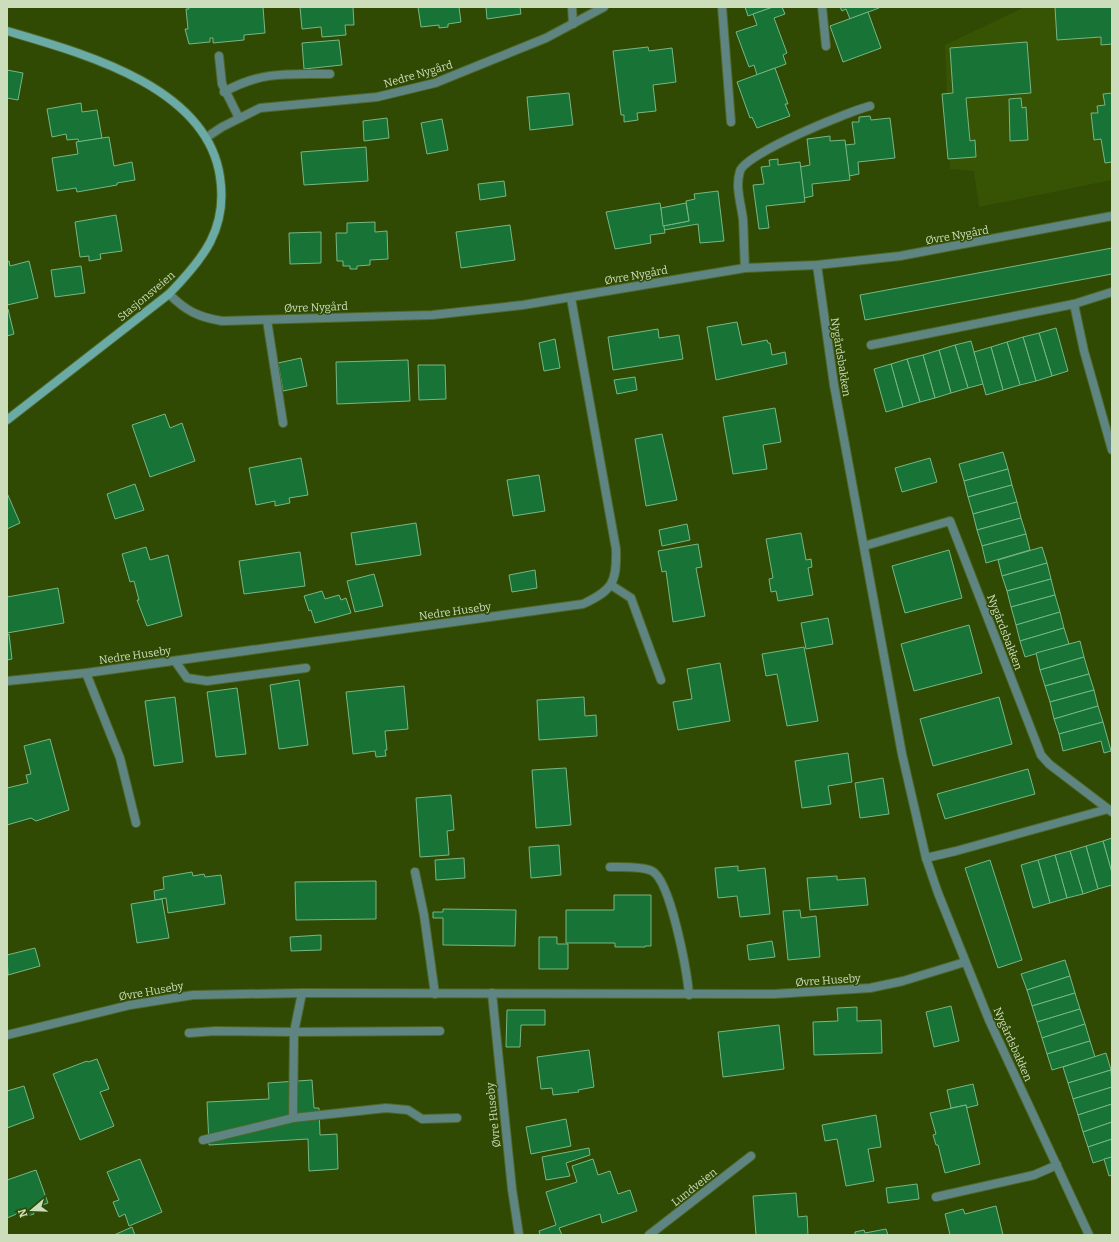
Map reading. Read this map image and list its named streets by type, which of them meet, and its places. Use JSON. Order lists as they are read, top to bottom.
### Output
{
  "streets": {
    "main road": ["Stasjonsveien"],
    "street": [
      "Nedre Nygård",
      "Øvre Nygård",
      "Nygårdsbakken",
      "Nedre Huseby",
      "Øvre Huseby",
      "Lundveien"
    ]
  },
  "crossings": [
    ["Nedre Nygård", "Stasjonsveien"],
    ["Øvre Nygård", "Stasjonsveien"],
    ["Øvre Nygård", "Nygårdsbakken"],
    ["Øvre Nygård", "Nedre Huseby"],
    ["Nygårdsbakken", "Øvre Huseby"]
  ],
  "north": "left"
}
